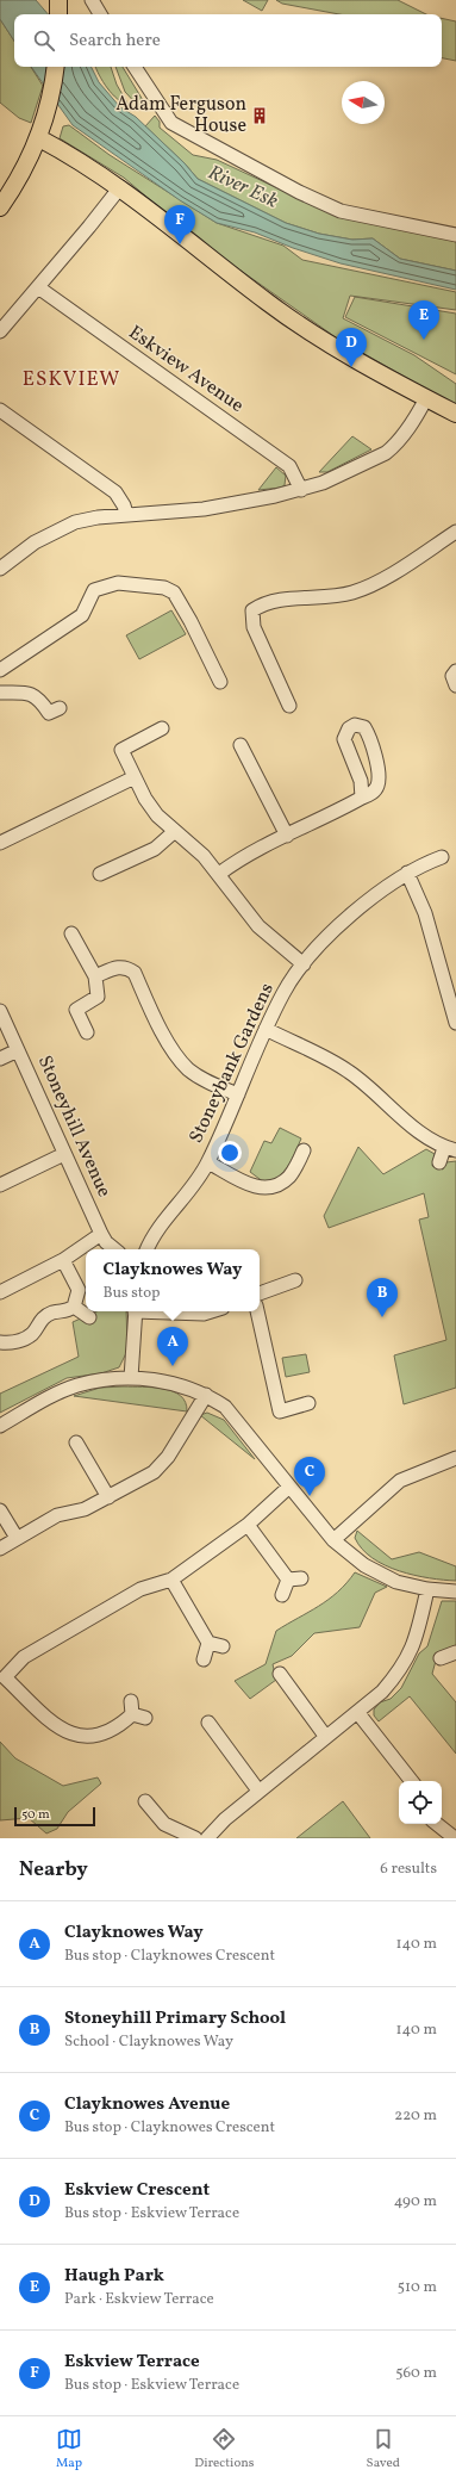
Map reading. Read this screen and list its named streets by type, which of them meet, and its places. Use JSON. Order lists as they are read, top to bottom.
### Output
{
  "streets": {
    "street": ["Eskview Avenue", "Stoneybank Gardens", "Stoneyhill Avenue"]
  },
  "districts": ["ESKVIEW"],
  "water": ["River Esk"],
  "places": {
    "building": ["Adam Ferguson House"]
  },
  "scale_bar": "50 m",
  "north": "left",
  "page": {
    "search": "Search here",
    "pins": [
      "F",
      "E",
      "D",
      "B",
      "A",
      "C"
    ],
    "popup": ["Clayknowes Way", "Bus stop"],
    "scale": "50 m",
    "heading": ["Nearby", "6 results"],
    "list": [
      {
        "mark": "A",
        "name": "Clayknowes Way",
        "note": "Bus stop · Clayknowes Crescent",
        "value": "140 m"
      },
      {
        "mark": "B",
        "name": "Stoneyhill Primary School",
        "note": "School · Clayknowes Way",
        "value": "140 m"
      },
      {
        "mark": "C",
        "name": "Clayknowes Avenue",
        "note": "Bus stop · Clayknowes Crescent",
        "value": "220 m"
      },
      {
        "mark": "D",
        "name": "Eskview Crescent",
        "note": "Bus stop · Eskview Terrace",
        "value": "490 m"
      },
      {
        "mark": "E",
        "name": "Haugh Park",
        "note": "Park · Eskview Terrace",
        "value": "510 m"
      },
      {
        "mark": "F",
        "name": "Eskview Terrace",
        "note": "Bus stop · Eskview Terrace",
        "value": "560 m"
      }
    ],
    "nav": ["Map", "Directions", "Saved"]
  }
}
